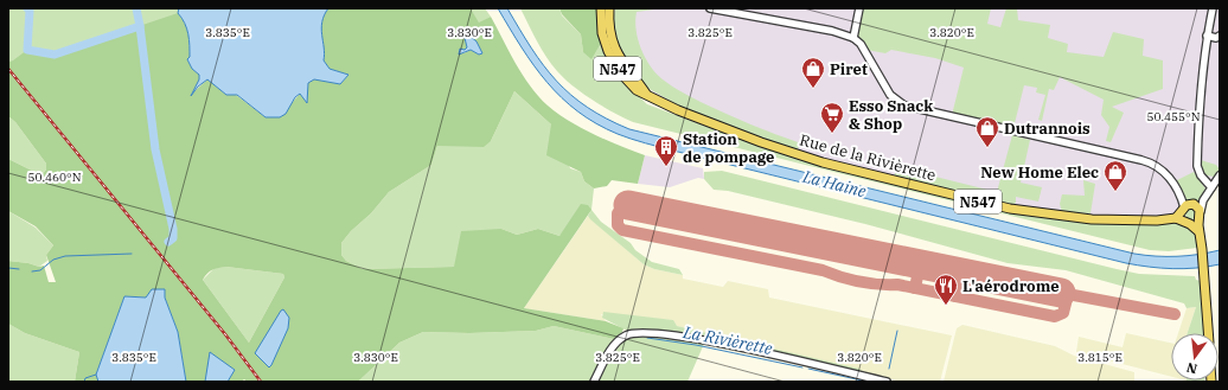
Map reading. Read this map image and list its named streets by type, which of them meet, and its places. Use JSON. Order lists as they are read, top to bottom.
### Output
{
  "streets": {
    "main road": ["N547", "Rue de la Rivièrette"]
  },
  "crossings": [
    ["N547", "Rue de la Rivièrette"]
  ],
  "water": ["La Haine", "La Rivièrette"],
  "places": {
    "shop": ["Piret", "Dutrannois", "New Home Elec"],
    "supermarket": ["Esso Snack & Shop"],
    "building": ["Station de pompage"],
    "restaurant": ["L'aérodrome"]
  },
  "north": "bottom",
  "coordinates": [
    "3.835°E",
    "3.830°E",
    "3.825°E",
    "3.820°E",
    "50.455°N",
    "50.460°N",
    "3.815°E"
  ]
}
